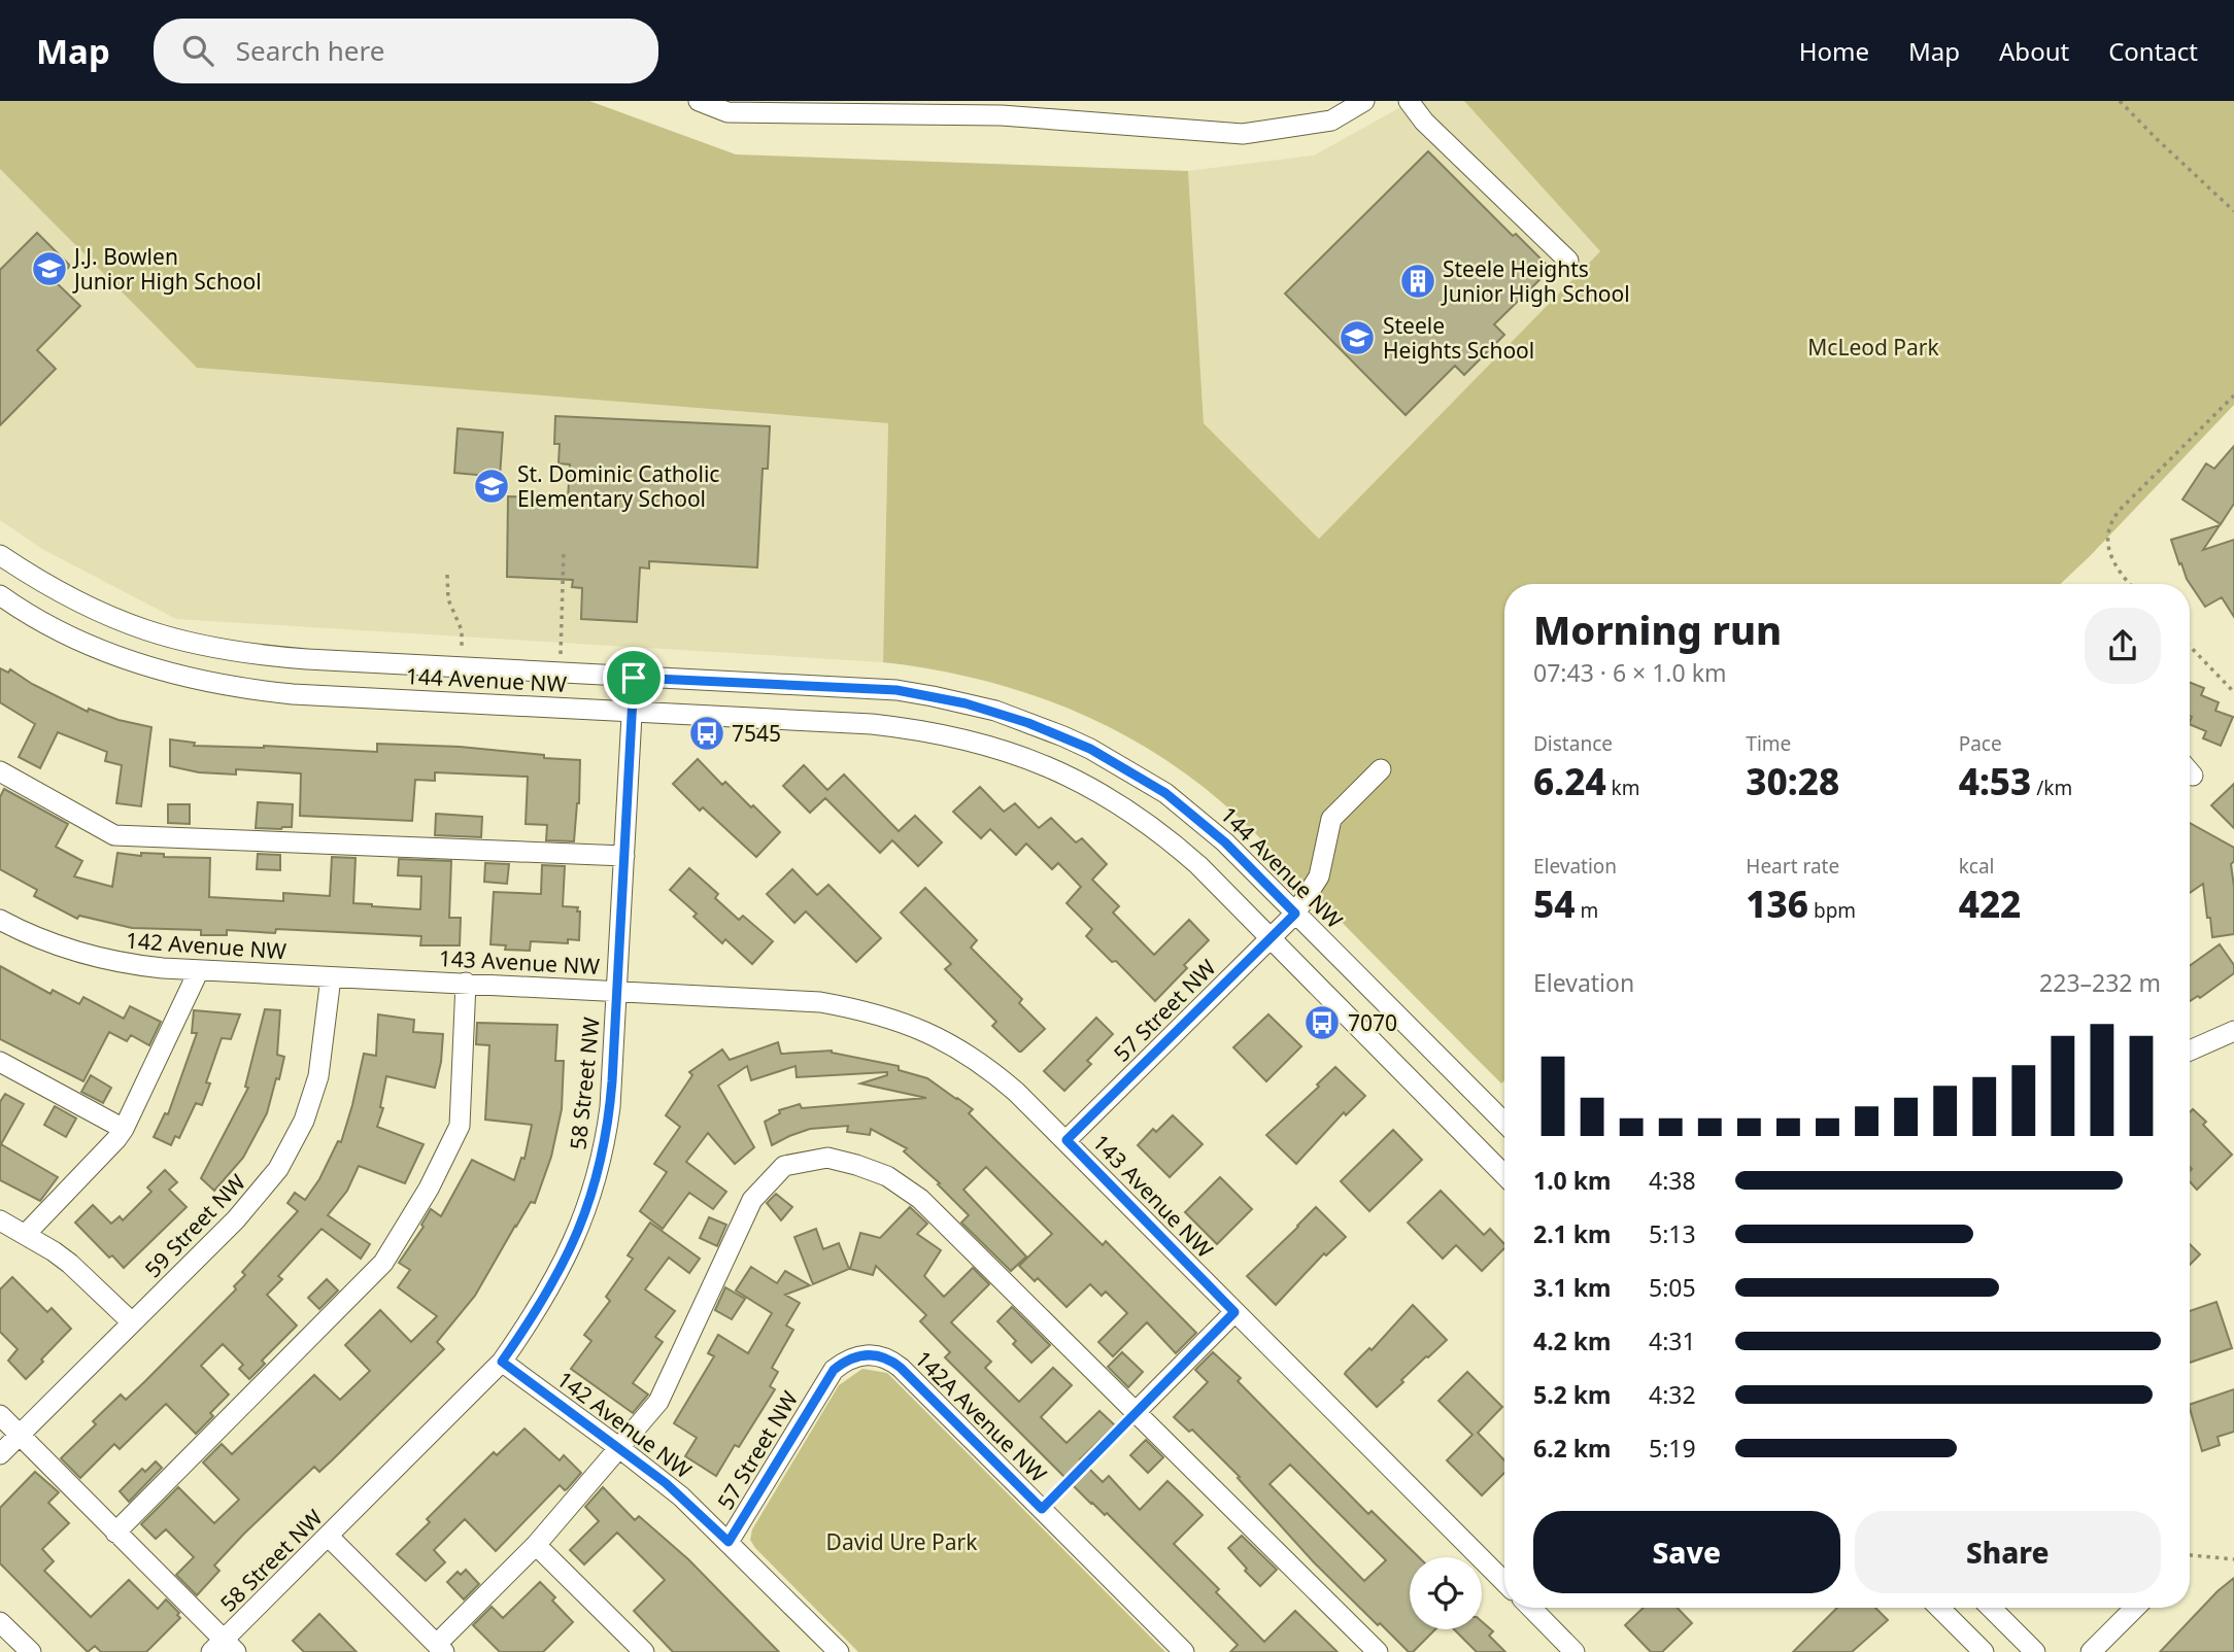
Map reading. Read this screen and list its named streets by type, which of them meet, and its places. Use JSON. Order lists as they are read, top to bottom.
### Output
{
  "streets": {
    "street": [
      "144 Avenue NW",
      "142 Avenue NW",
      "143 Avenue NW",
      "57 Street NW",
      "58 Street NW",
      "59 Street NW",
      "142A Avenue NW"
    ]
  },
  "crossings": [
    ["144 Avenue NW", "57 Street NW"],
    ["144 Avenue NW", "58 Street NW"],
    ["142 Avenue NW", "143 Avenue NW"],
    ["142 Avenue NW", "57 Street NW"],
    ["142 Avenue NW", "58 Street NW"],
    ["142 Avenue NW", "59 Street NW"],
    ["143 Avenue NW", "57 Street NW"],
    ["143 Avenue NW", "58 Street NW"],
    ["143 Avenue NW", "59 Street NW"],
    ["57 Street NW", "142A Avenue NW"]
  ],
  "parks": ["McLeod Park", "David Ure Park"],
  "places": {
    "school or university": ["J.J. Bowlen Junior High School", "Steele Heights School", "St. Dominic Catholic Elementary School"],
    "building": ["Steele Heights Junior High School"],
    "bus stop": ["7545", "7070"]
  },
  "page": {
    "header": "Map",
    "search": "Search here",
    "nav": [
      "Home",
      "Map",
      "About",
      "Contact"
    ],
    "heading": ["Morning run", "07:43 · 6 × 1.0 km"],
    "stats": [
      ["Distance", "6.24 km"],
      ["Time", "30:28"],
      ["Pace", "4:53 /km"],
      ["Elevation", "54 m"],
      ["Heart rate", "136 bpm"],
      ["kcal", "422"]
    ],
    "chart": ["Elevation", "223–232 m"],
    "list": [
      {
        "name": "1.0 km",
        "note": "4:38"
      },
      {
        "name": "2.1 km",
        "note": "5:13"
      },
      {
        "name": "3.1 km",
        "note": "5:05"
      },
      {
        "name": "4.2 km",
        "note": "4:31"
      },
      {
        "name": "5.2 km",
        "note": "4:32"
      },
      {
        "name": "6.2 km",
        "note": "5:19"
      }
    ],
    "buttons": ["Save", "Share"]
  }
}
